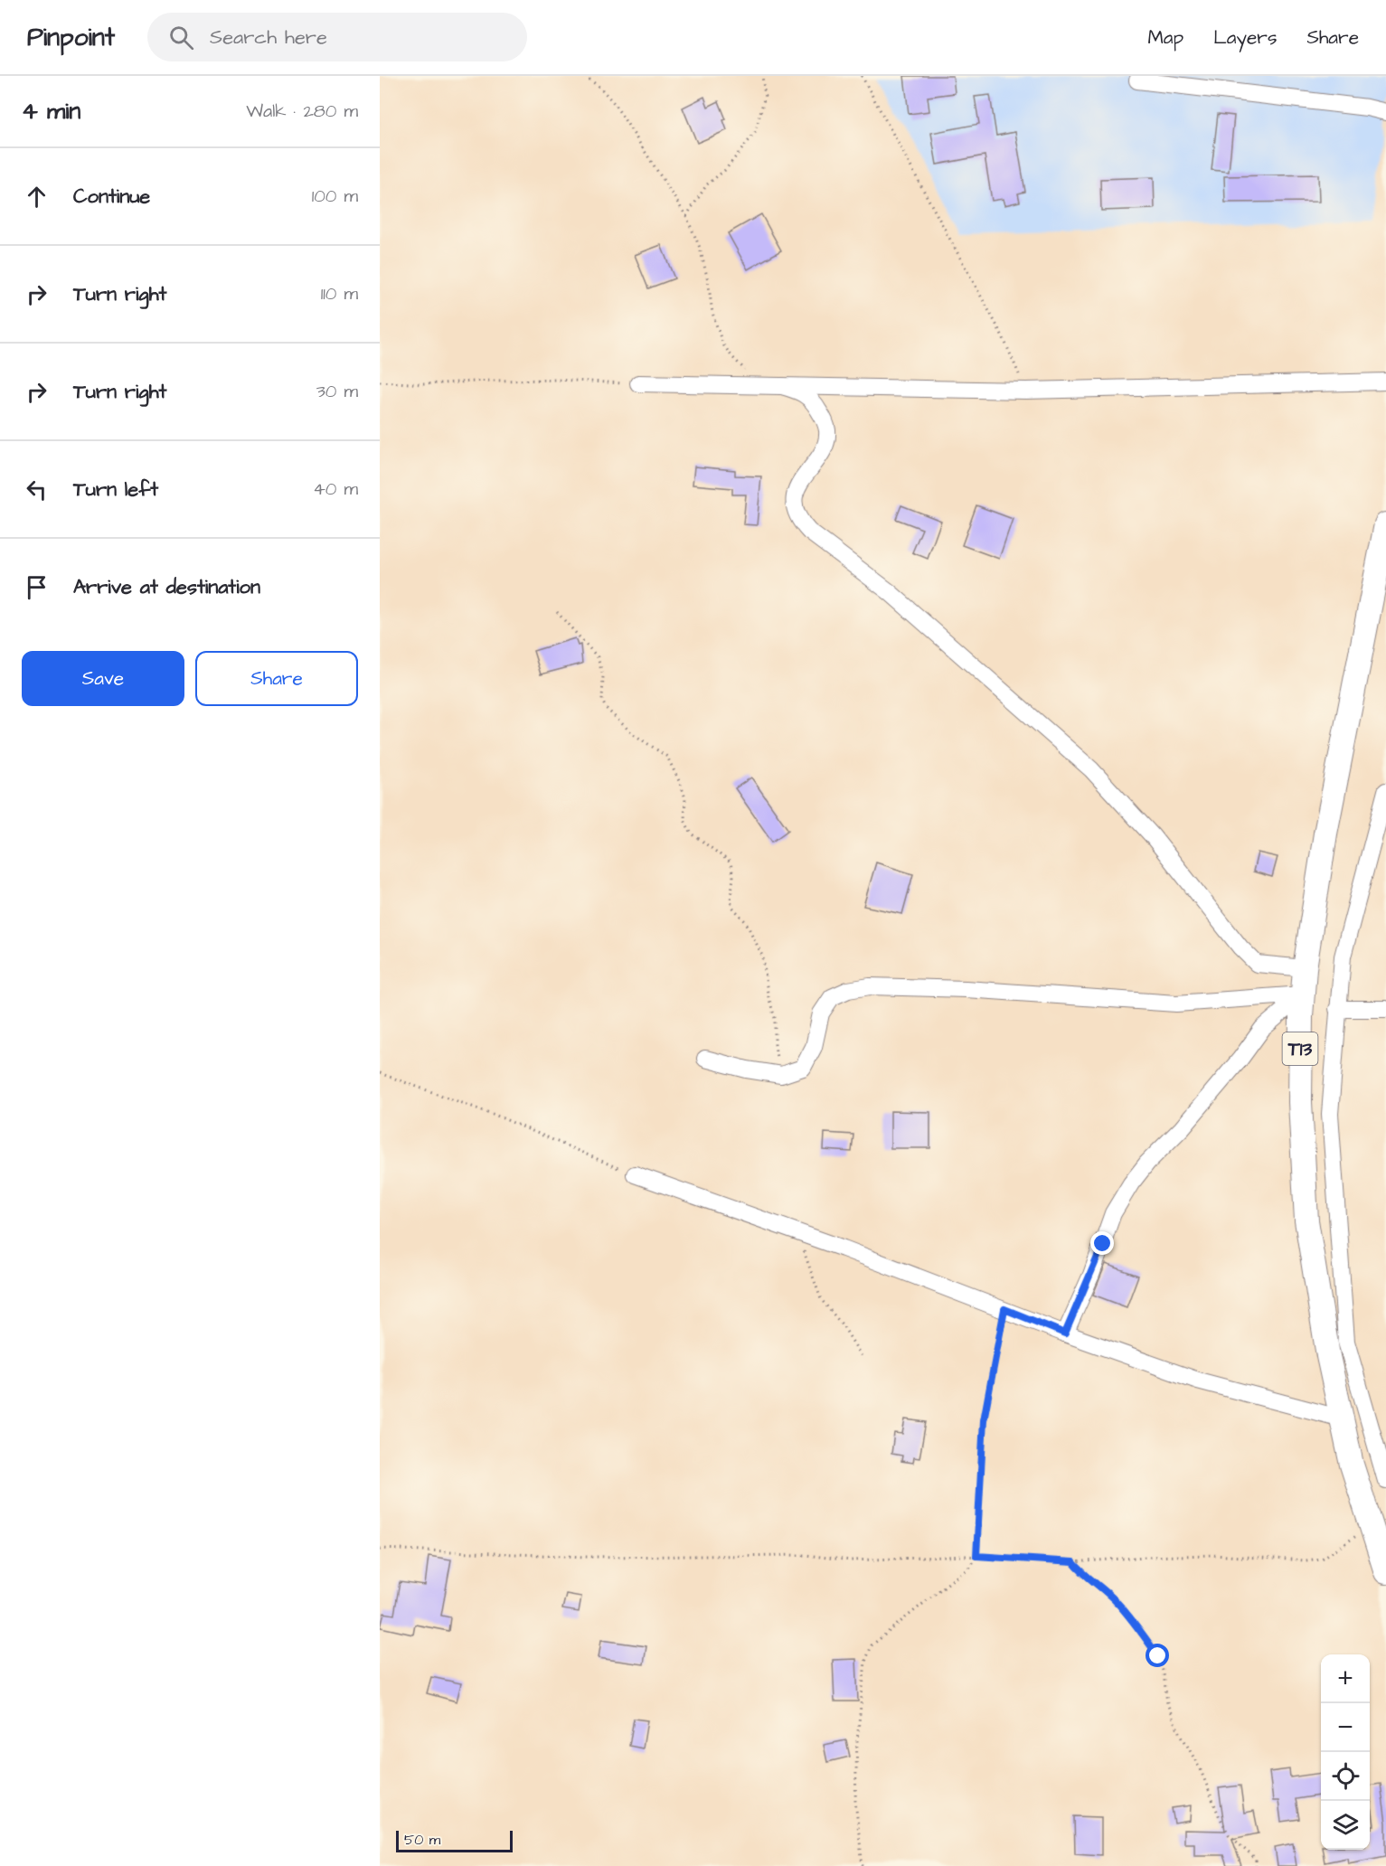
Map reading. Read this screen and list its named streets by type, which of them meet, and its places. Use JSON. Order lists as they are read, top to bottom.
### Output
{
  "streets": {
    "highway": ["T13"]
  },
  "scale_bar": "50 m",
  "page": {
    "header": "Pinpoint",
    "search": "Search here",
    "nav": ["Map", "Layers", "Share"],
    "heading": ["4 min", "Walk · 280 m"],
    "list": [
      ["Continue", "100 m"],
      ["Turn right", "110 m"],
      ["Turn right", "30 m"],
      ["Turn left", "40 m"],
      "Arrive at destination"
    ],
    "buttons": ["Save", "Share"],
    "map_buttons": ["+", "−"],
    "scale": "50 m"
  }
}
